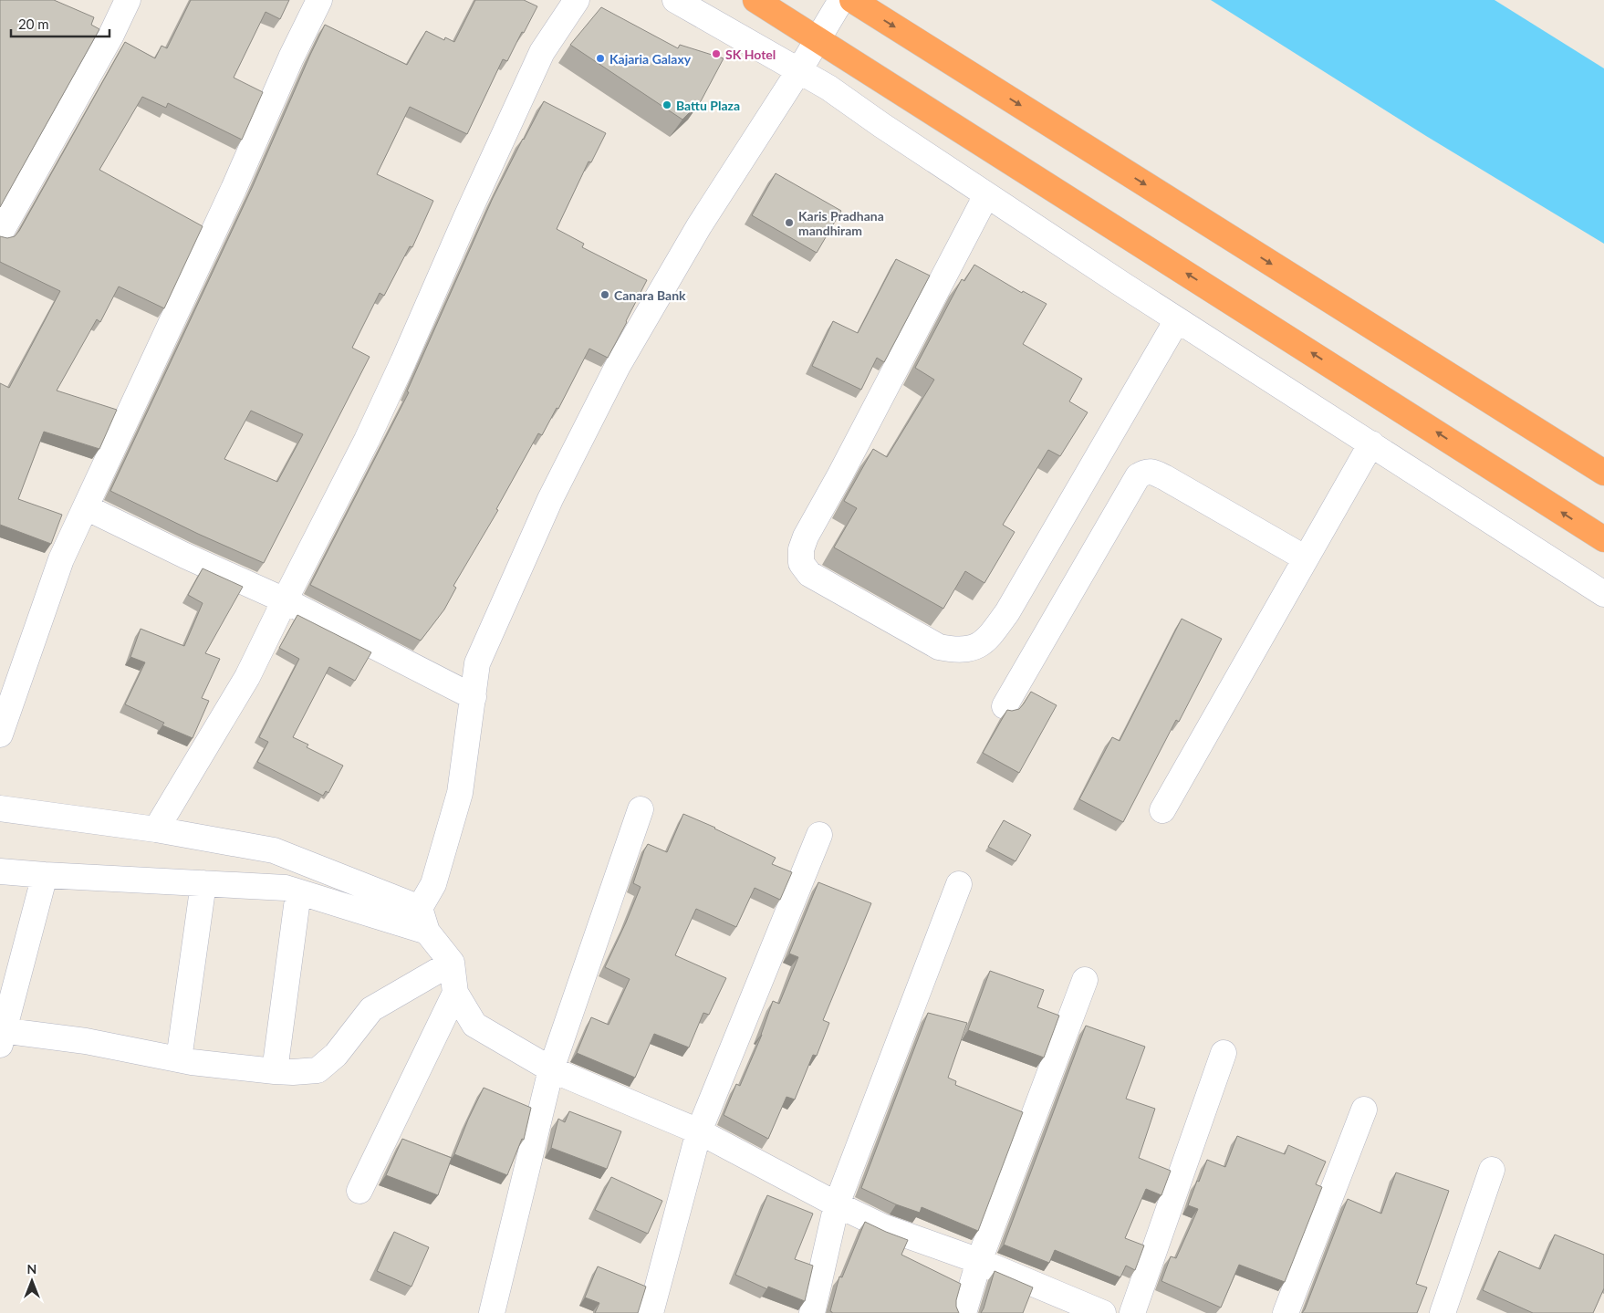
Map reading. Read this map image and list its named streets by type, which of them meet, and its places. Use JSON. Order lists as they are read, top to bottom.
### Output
{
  "places": [
    "SK Hotel",
    "Kajaria Galaxy",
    "Battu Plaza",
    "Karis Pradhana mandhiram",
    "Canara Bank"
  ],
  "scale_bar": "20 m",
  "north": "top"
}
